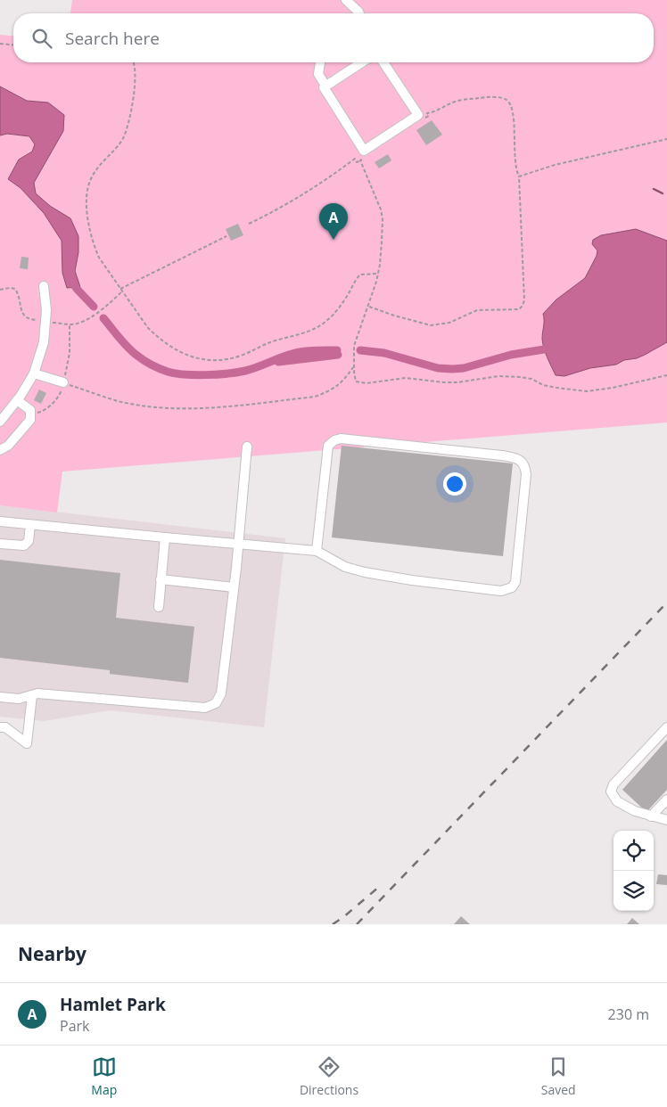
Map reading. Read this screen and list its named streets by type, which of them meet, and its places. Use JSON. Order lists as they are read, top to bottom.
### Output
{
  "page": {
    "search": "Search here",
    "pins": "A",
    "heading": "Nearby",
    "list": [
      {
        "mark": "A",
        "name": "Hamlet Park",
        "note": "Park",
        "value": "230 m"
      }
    ],
    "nav": ["Map", "Directions", "Saved"]
  }
}
